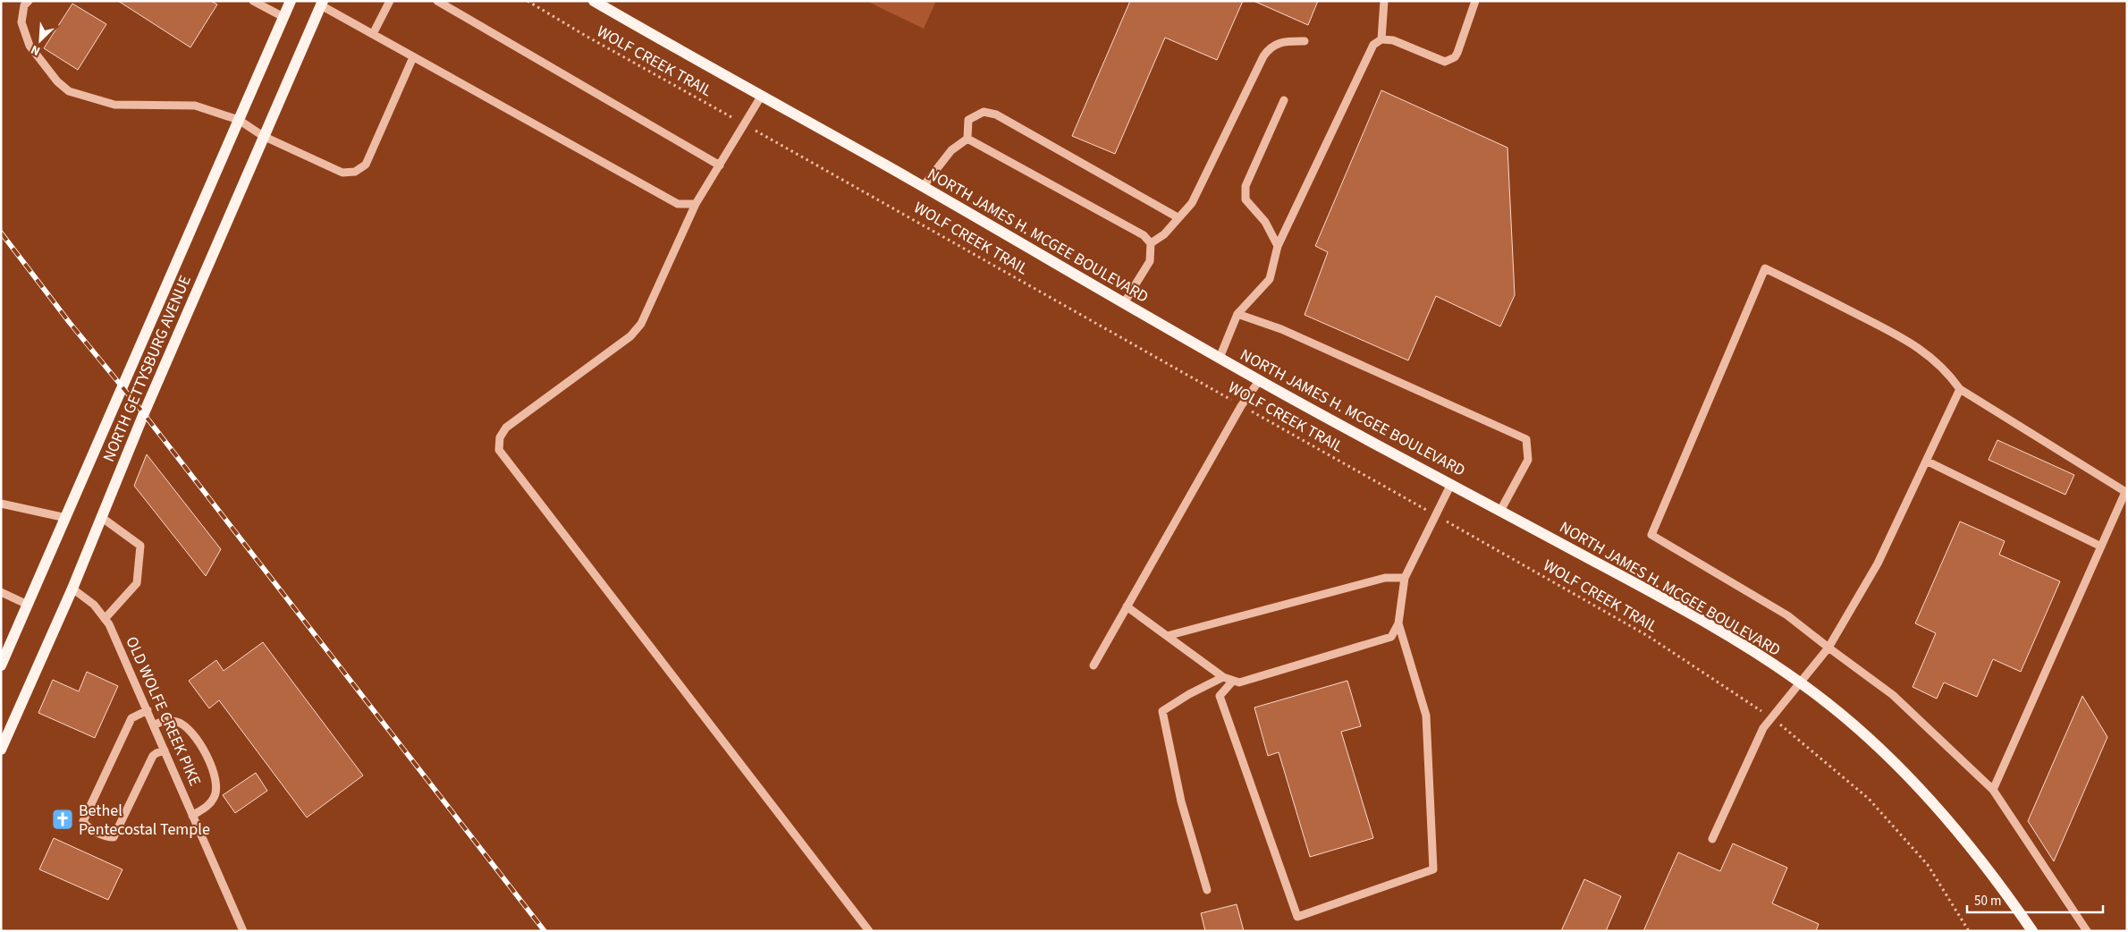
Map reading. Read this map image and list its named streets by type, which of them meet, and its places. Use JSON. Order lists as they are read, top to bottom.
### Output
{
  "streets": {
    "main road": ["NORTH JAMES H. MCGEE BOULEVARD", "NORTH GETTYSBURG AVENUE"],
    "street": ["OLD WOLFE CREEK PIKE"],
    "path": ["WOLF CREEK TRAIL"]
  },
  "crossings": [
    ["NORTH GETTYSBURG AVENUE", "OLD WOLFE CREEK PIKE"]
  ],
  "places": {
    "church": ["Bethel Pentecostal Temple"]
  },
  "scale_bar": "50 m",
  "north": "bottom left"
}
